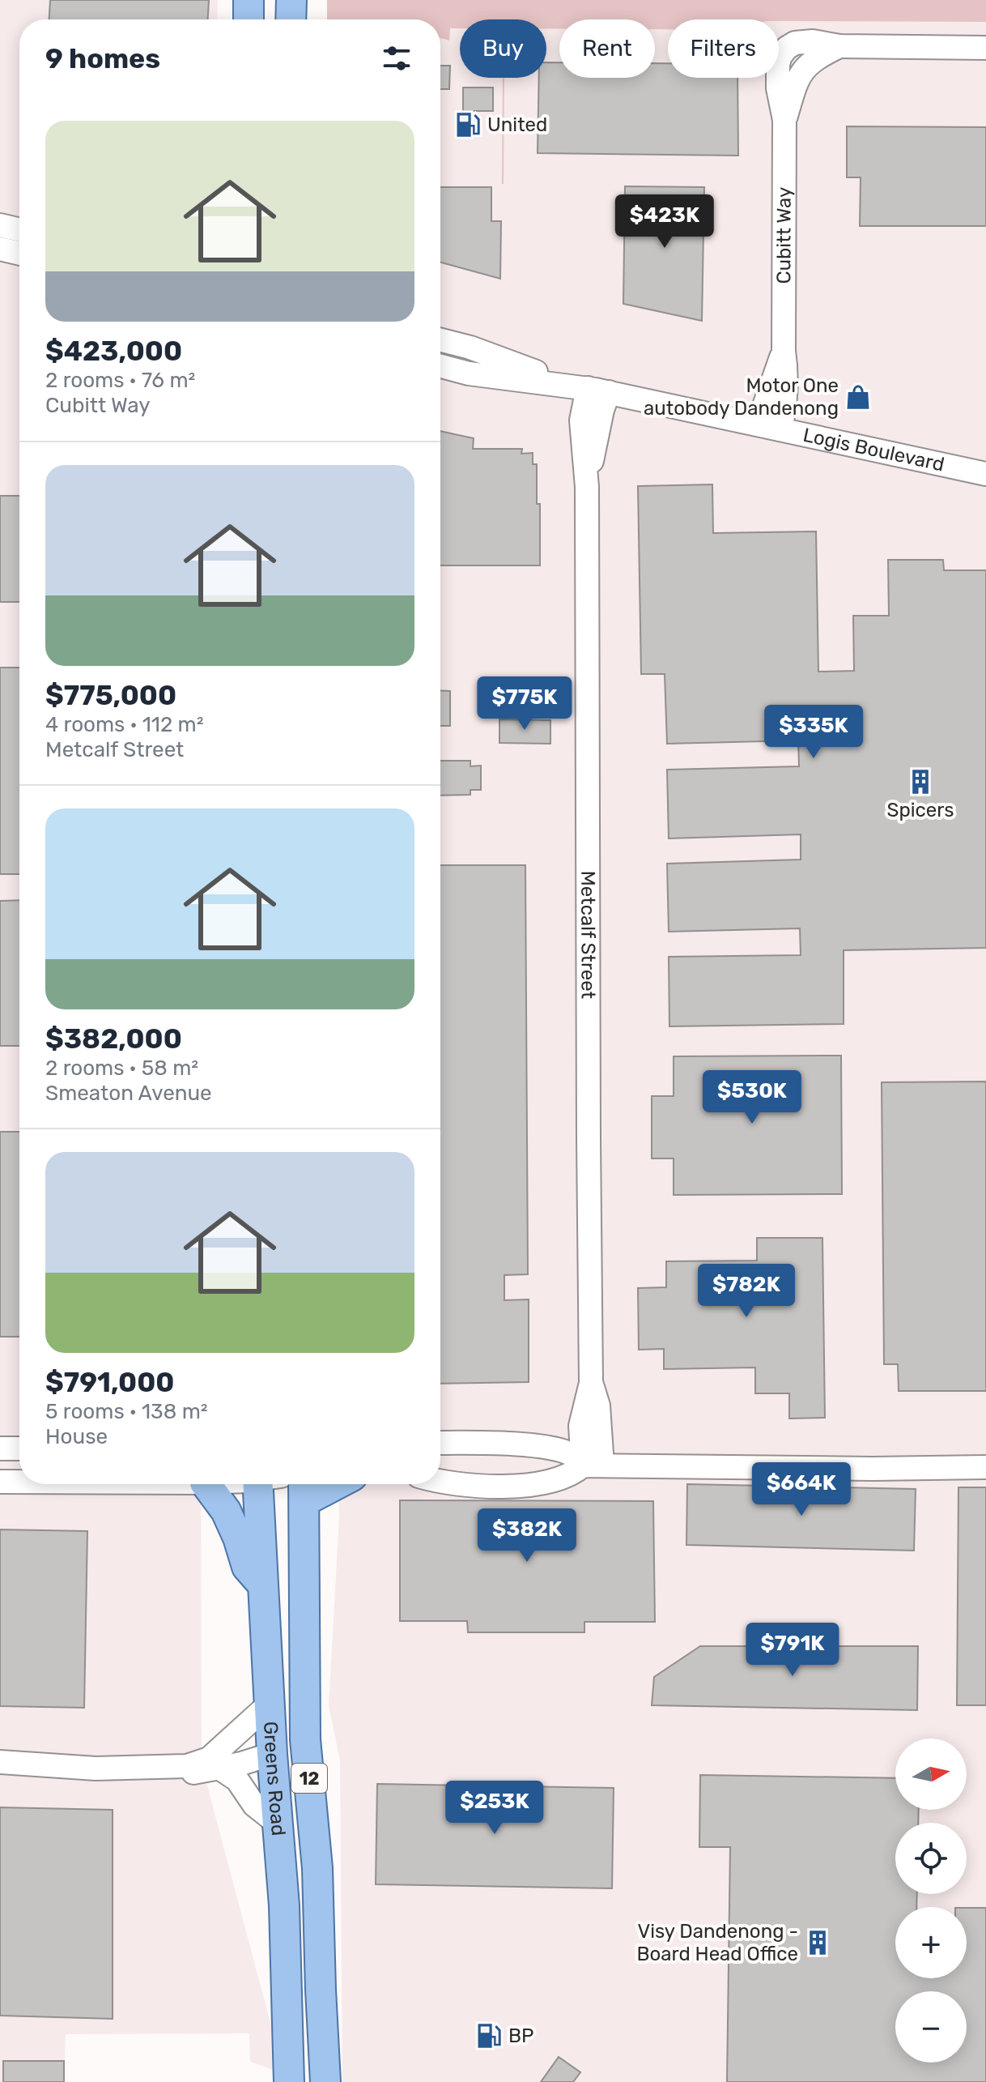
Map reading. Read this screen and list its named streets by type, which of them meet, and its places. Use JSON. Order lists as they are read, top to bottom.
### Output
{
  "streets": {
    "main road": ["12", "Greens Road"],
    "street": ["Cubitt Way", "Logis Boulevard", "Metcalf Street"]
  },
  "crossings": [
    ["Cubitt Way", "Logis Boulevard"],
    ["Logis Boulevard", "Metcalf Street"]
  ],
  "places": {
    "fuel station": ["United", "BP"],
    "shop": ["Motor One autobody Dandenong"],
    "building": ["Spicers", "Visy Dandenong - Board Head Office"]
  },
  "north": "right",
  "page": {
    "chip": ["Buy", "Rent", "Filters"],
    "heading": "9 homes",
    "list": [
      {
        "name": "$423,000",
        "note": "2 rooms · 76 m² · Cubitt Way"
      },
      {
        "name": "$775,000",
        "note": "4 rooms · 112 m² · Metcalf Street"
      },
      {
        "name": "$382,000",
        "note": "2 rooms · 58 m² · Smeaton Avenue"
      },
      {
        "name": "$791,000",
        "note": "5 rooms · 138 m² · House"
      }
    ],
    "price": [
      "$423K",
      "$775K",
      "$335K",
      "$530K",
      "$782K",
      "$664K",
      "$382K",
      "$791K",
      "$253K"
    ],
    "map_buttons": ["+", "−"]
  }
}
